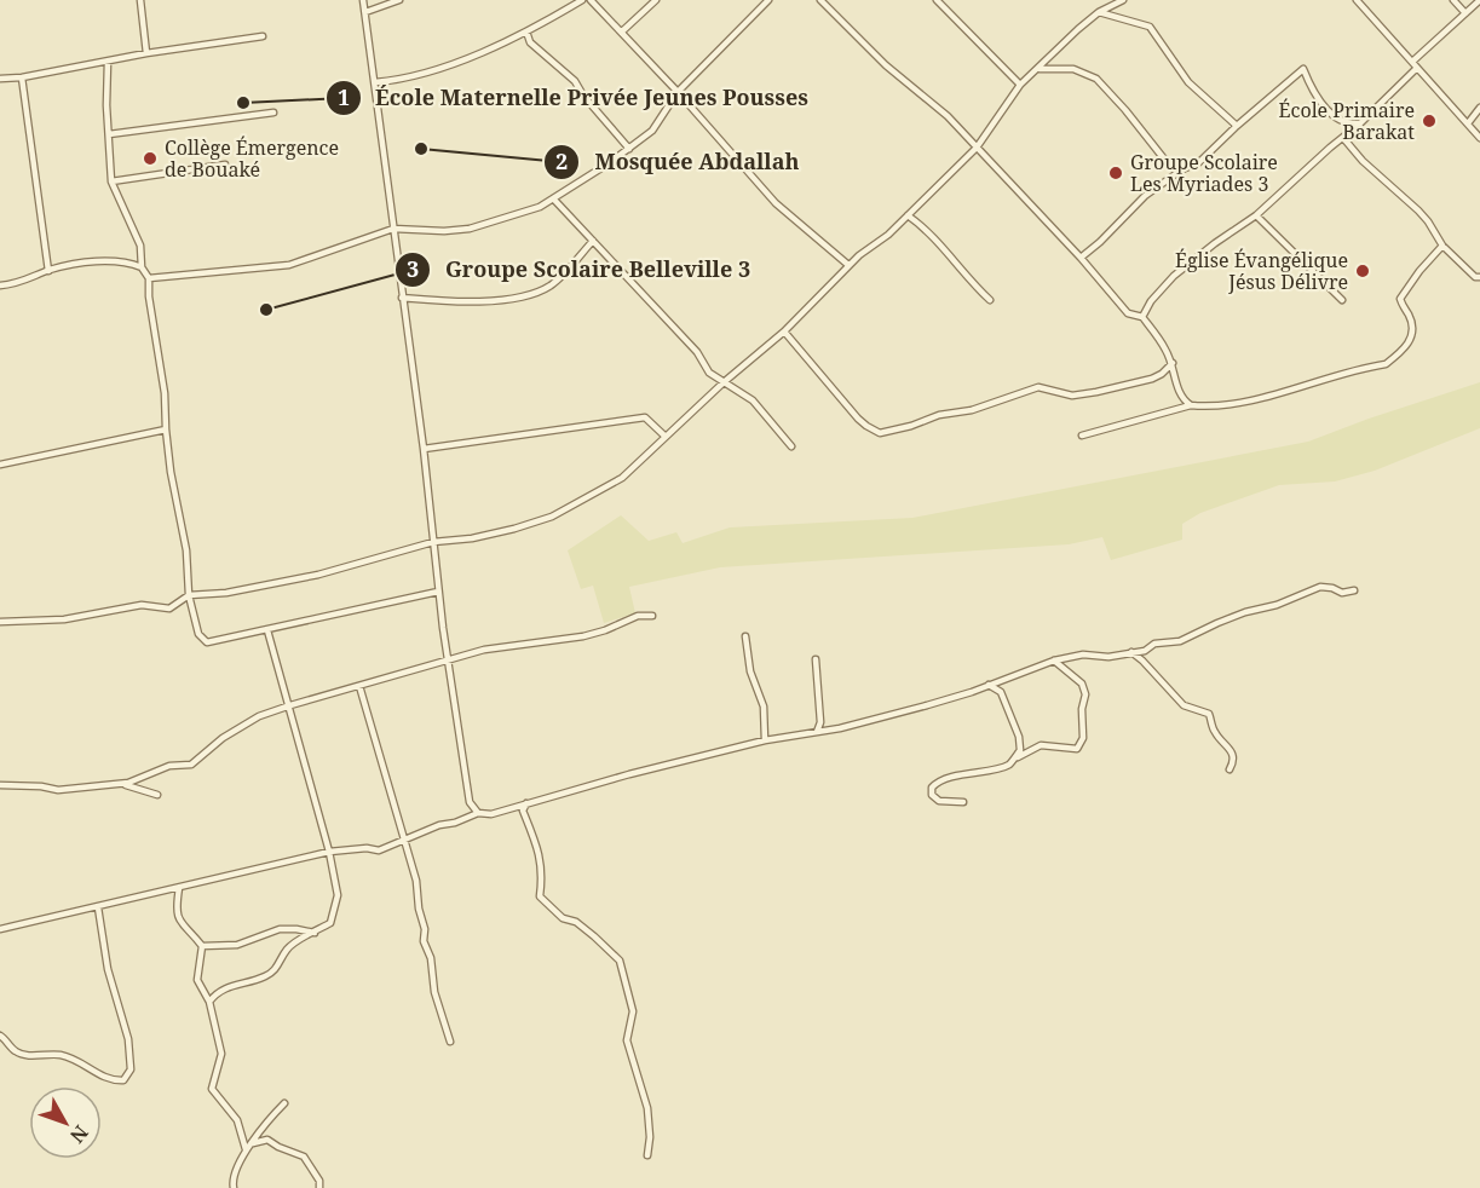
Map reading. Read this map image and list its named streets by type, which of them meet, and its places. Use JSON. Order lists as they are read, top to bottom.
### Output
{
  "places": [
    "École Maternelle Privée Jeunes Pousses",
    "École Primaire Barakat",
    "Mosquée Abdallah",
    "Collège Émergence de Bouaké",
    "Groupe Scolaire Les Myriades 3",
    "Église Évangélique Jésus Délivre",
    "Groupe Scolaire Belleville 3"
  ],
  "north": "bottom right"
}
